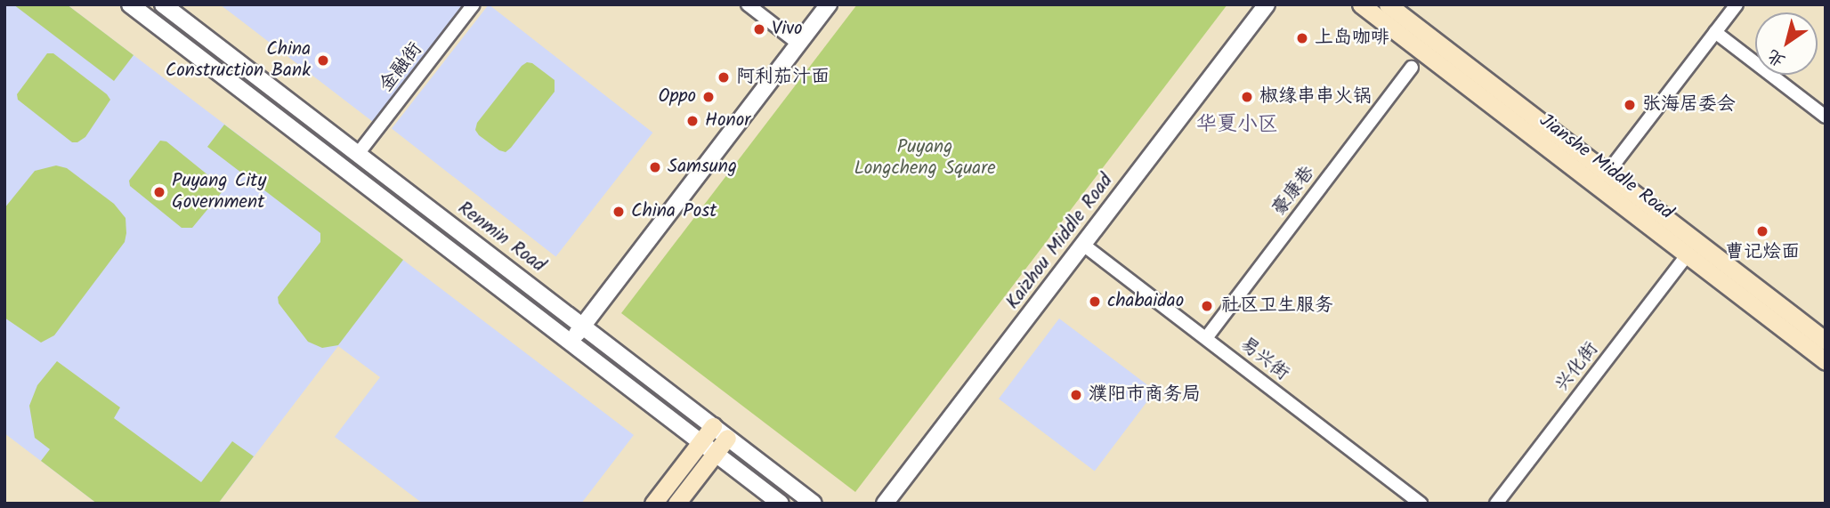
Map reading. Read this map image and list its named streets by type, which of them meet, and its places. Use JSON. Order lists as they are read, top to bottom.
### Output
{
  "streets": {
    "main road": ["Jianshe Middle Road"],
    "street": [
      "金融街",
      "豪康巷",
      "Renmin Road",
      "Kaizhou Middle Road",
      "易兴街",
      "兴化街"
    ]
  },
  "crossings": [
    ["金融街", "Renmin Road"],
    ["Jianshe Middle Road", "兴化街"],
    ["豪康巷", "易兴街"],
    ["Kaizhou Middle Road", "易兴街"]
  ],
  "districts": ["华夏小区"],
  "parks": ["Puyang Longcheng Square"],
  "places": [
    "Vivo",
    "上岛咖啡",
    "China Construction Bank",
    "阿利茄汁面",
    "Oppo",
    "椒缘串串火锅",
    "张海居委会",
    "Honor",
    "Samsung",
    "Puyang City Government",
    "China Post",
    "曹记烩面",
    "chabaidao",
    "社区卫生服务",
    "濮阳市商务局"
  ],
  "north": "bottom left"
}
